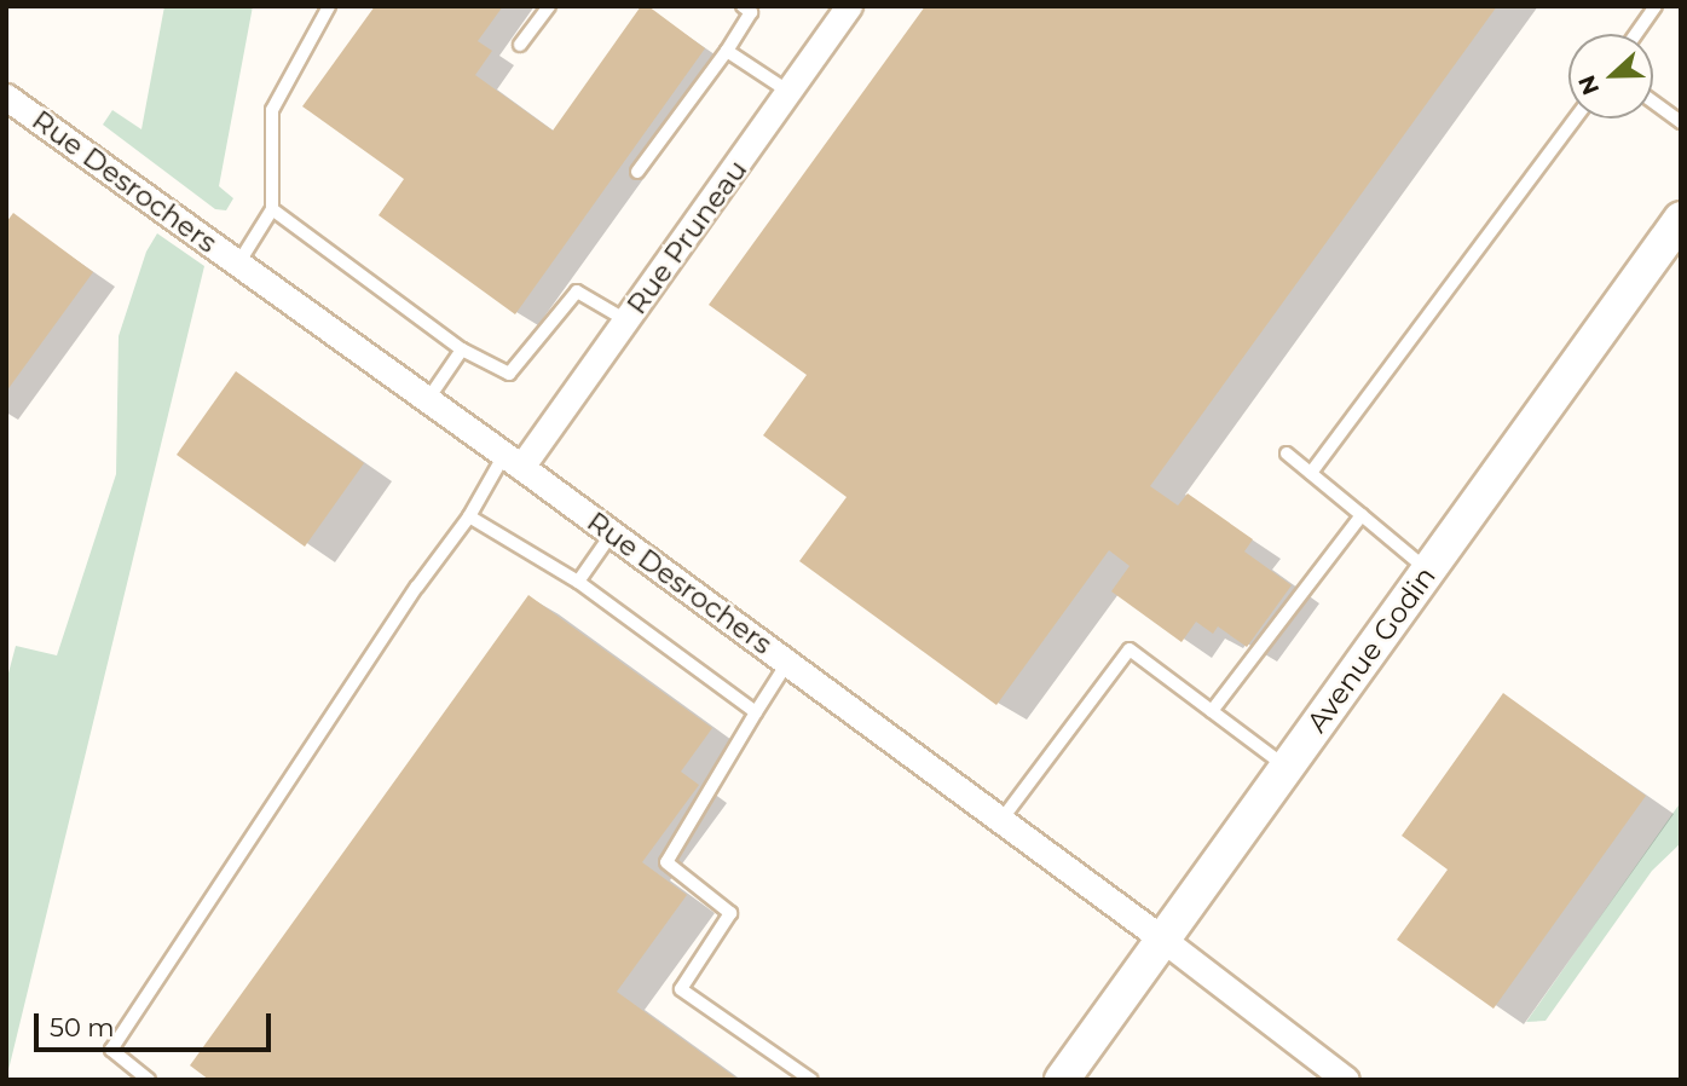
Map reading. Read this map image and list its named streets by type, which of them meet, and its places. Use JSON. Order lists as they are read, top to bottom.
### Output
{
  "streets": {
    "street": ["Rue Desrochers", "Rue Pruneau", "Avenue Godin"]
  },
  "crossings": [
    ["Rue Desrochers", "Rue Pruneau"],
    ["Rue Desrochers", "Avenue Godin"]
  ],
  "scale_bar": "50 m",
  "north": "left"
}
